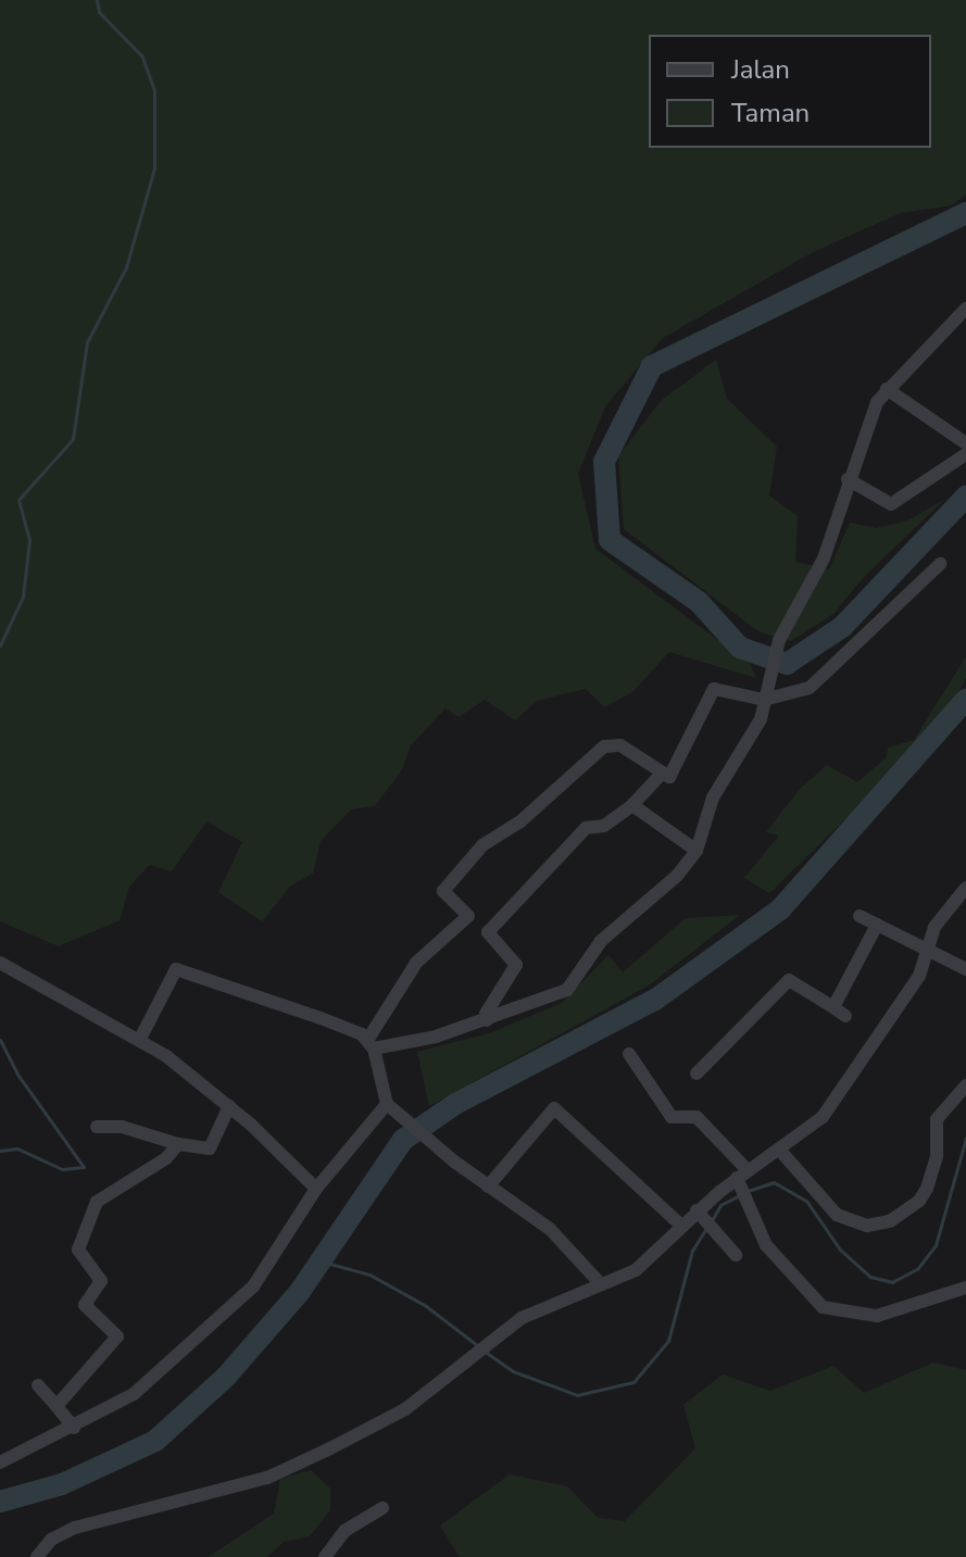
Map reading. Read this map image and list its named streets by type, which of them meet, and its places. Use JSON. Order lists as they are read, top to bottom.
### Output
{
  "legend": ["Jalan", "Taman"]
}
